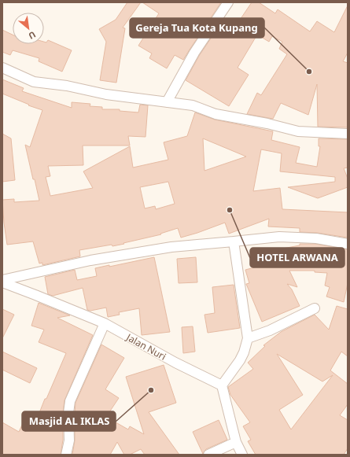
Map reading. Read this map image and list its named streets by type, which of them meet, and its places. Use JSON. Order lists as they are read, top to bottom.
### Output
{
  "streets": {
    "street": ["Jalan Nuri"]
  },
  "places": ["Gereja Tua Kota Kupang", "HOTEL ARWANA", "Masjid AL IKLAS"],
  "north": "bottom right"
}
